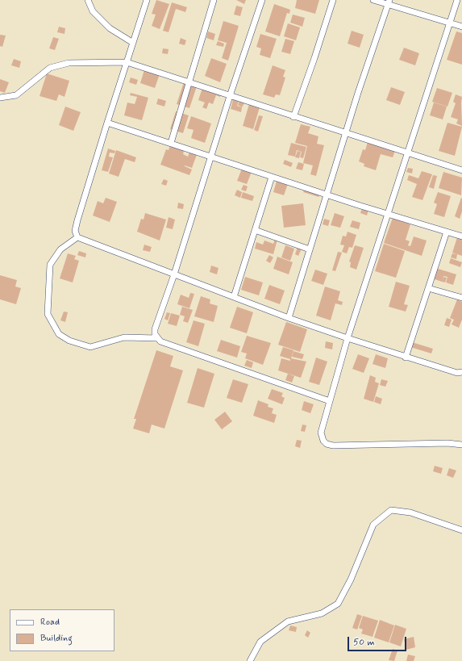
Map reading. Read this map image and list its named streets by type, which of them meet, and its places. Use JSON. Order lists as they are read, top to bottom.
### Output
{
  "legend": ["Road", "Building"],
  "scale_bar": "50 m"
}
